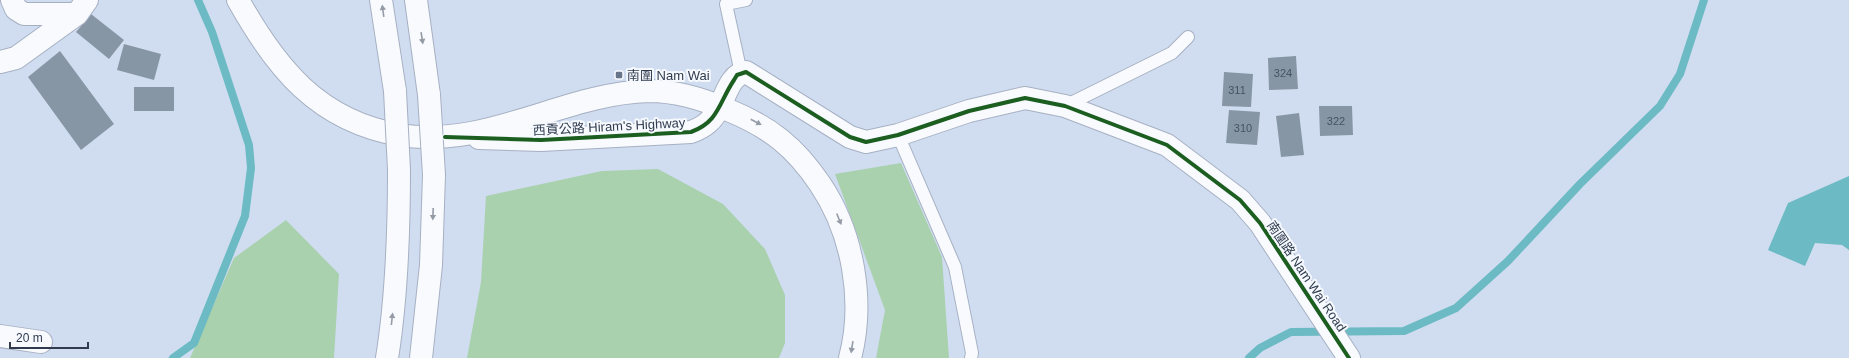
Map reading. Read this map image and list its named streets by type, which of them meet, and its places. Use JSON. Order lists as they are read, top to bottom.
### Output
{
  "streets": {
    "street": ["西貢公路 Hiram's Highway", "南圍路 Nam Wai Road"]
  },
  "places": {
    "transit": ["南圍 Nam Wai"]
  },
  "house_numbers": [
    "324",
    "311",
    "322",
    "310"
  ],
  "scale_bar": "20 m"
}
